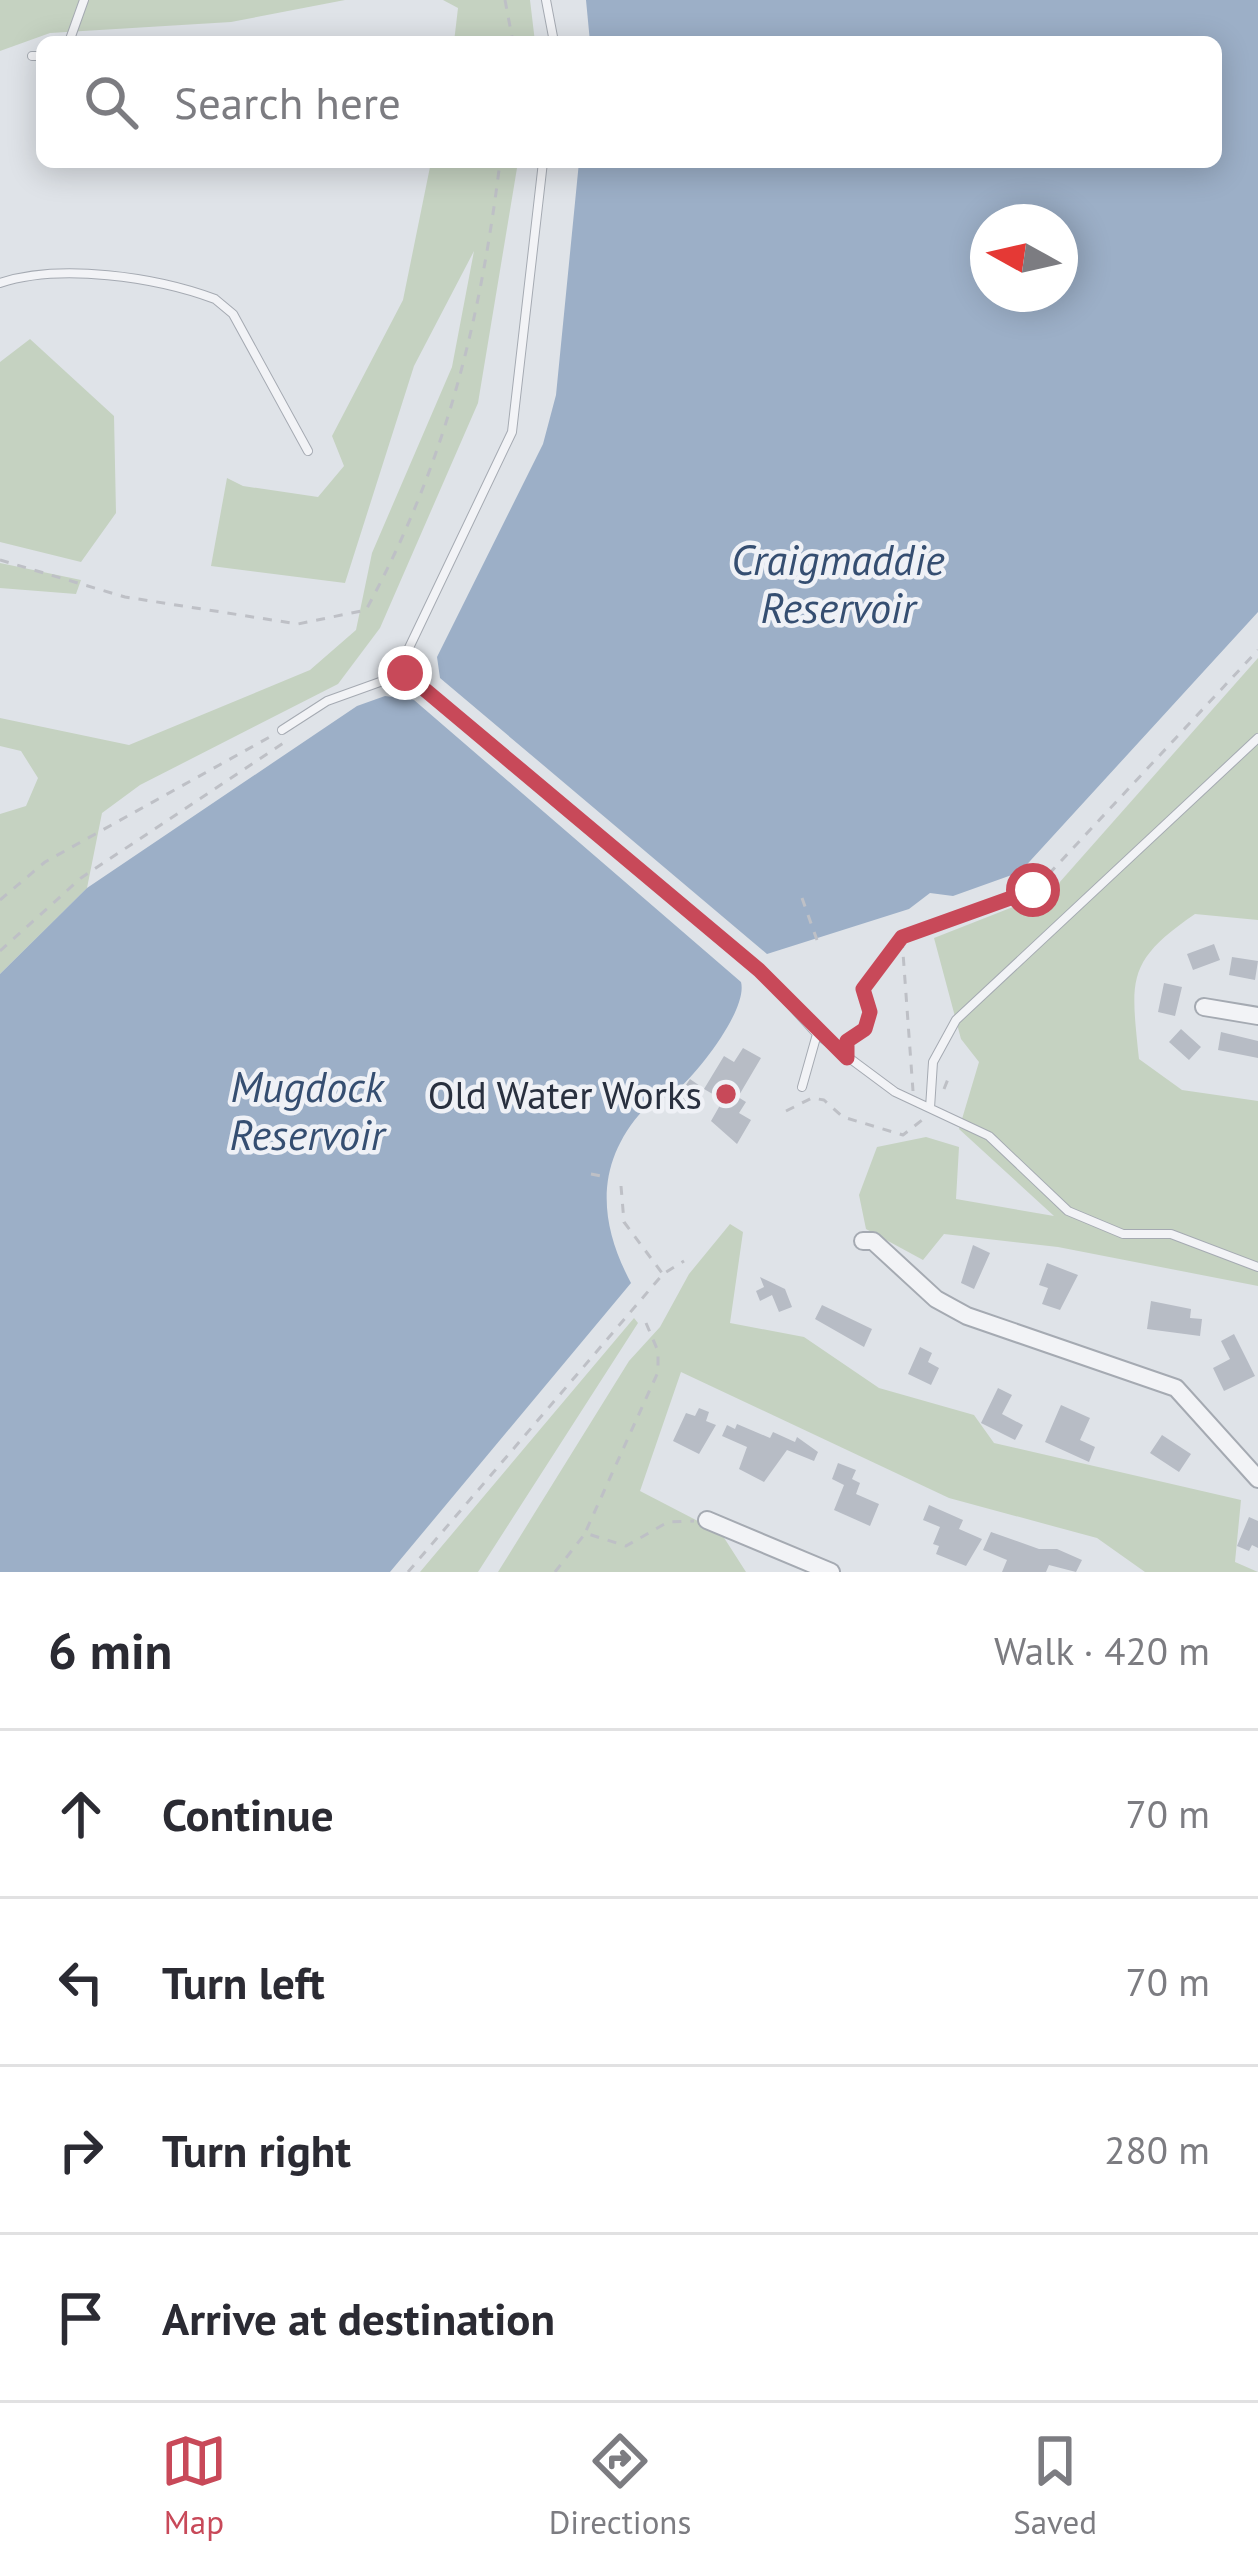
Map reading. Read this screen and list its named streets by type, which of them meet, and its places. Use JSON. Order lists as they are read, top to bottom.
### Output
{
  "water": ["Craigmaddie Reservoir", "Mugdock Reservoir"],
  "places": ["Old Water Works"],
  "north": "left",
  "page": {
    "search": "Search here",
    "heading": ["6 min", "Walk · 420 m"],
    "list": [
      ["Continue", "70 m"],
      ["Turn left", "70 m"],
      ["Turn right", "280 m"],
      "Arrive at destination"
    ],
    "nav": ["Map", "Directions", "Saved"]
  }
}
